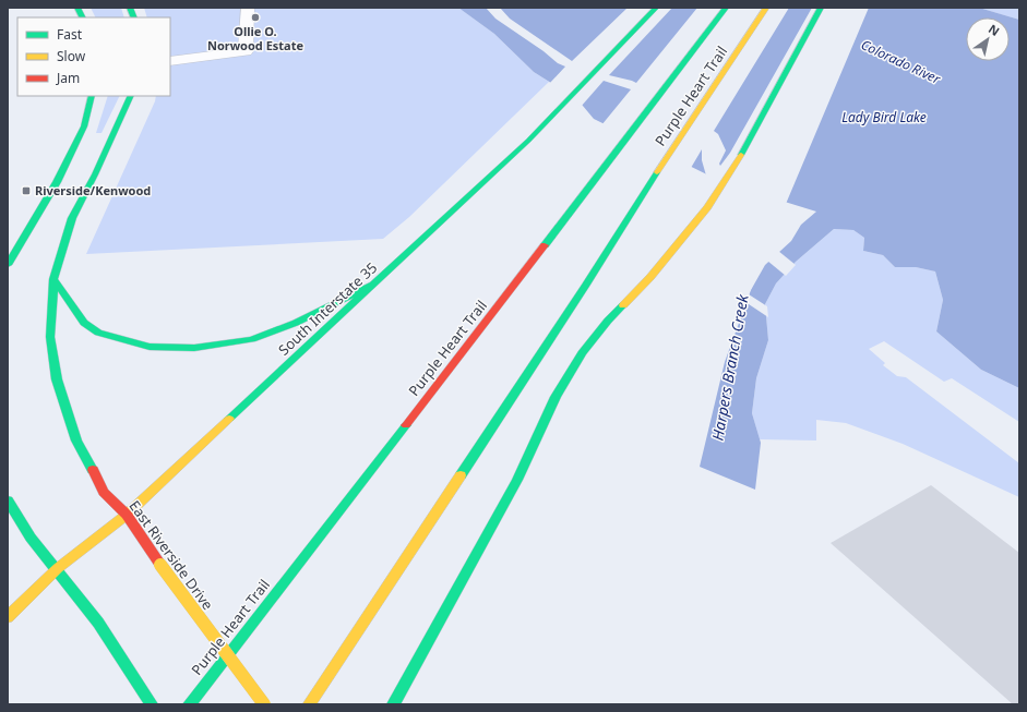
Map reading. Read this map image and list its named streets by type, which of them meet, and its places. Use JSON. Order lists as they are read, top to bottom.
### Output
{
  "streets": {
    "main road": ["Purple Heart Trail", "South Interstate 35", "East Riverside Drive"]
  },
  "crossings": [
    ["South Interstate 35", "East Riverside Drive"]
  ],
  "water": ["Colorado River", "Lady Bird Lake", "Harpers Branch Creek"],
  "places": {
    "other": ["Ollie O. Norwood Estate"],
    "transit": ["Riverside/Kenwood"]
  },
  "legend": ["Fast", "Slow", "Jam"],
  "north": "top right"
}
